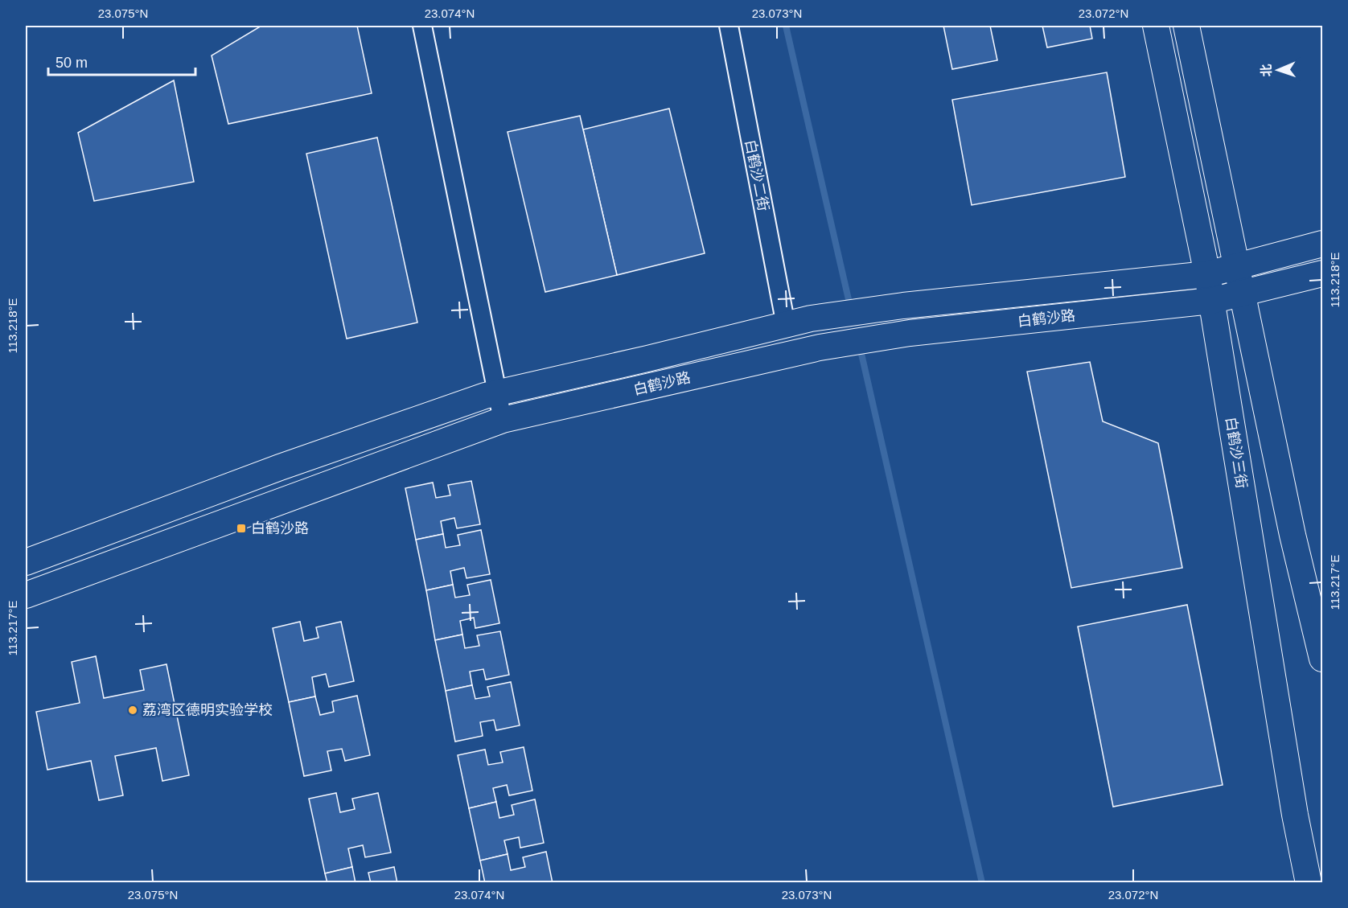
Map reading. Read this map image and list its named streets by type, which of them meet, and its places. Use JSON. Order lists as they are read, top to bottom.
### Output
{
  "streets": {
    "street": ["白鹤沙二街", "白鹤沙路", "白鹤沙三街"]
  },
  "crossings": [
    ["白鹤沙二街", "白鹤沙路"],
    ["白鹤沙路", "白鹤沙三街"]
  ],
  "places": {
    "transit": ["白鹤沙路"],
    "other": ["荔湾区德明实验学校"]
  },
  "scale_bar": "50 m",
  "north": "left",
  "coordinates": [
    "23.075°N",
    "23.074°N",
    "23.073°N",
    "23.072°N",
    "113.218°E",
    "113.217°E"
  ]
}
